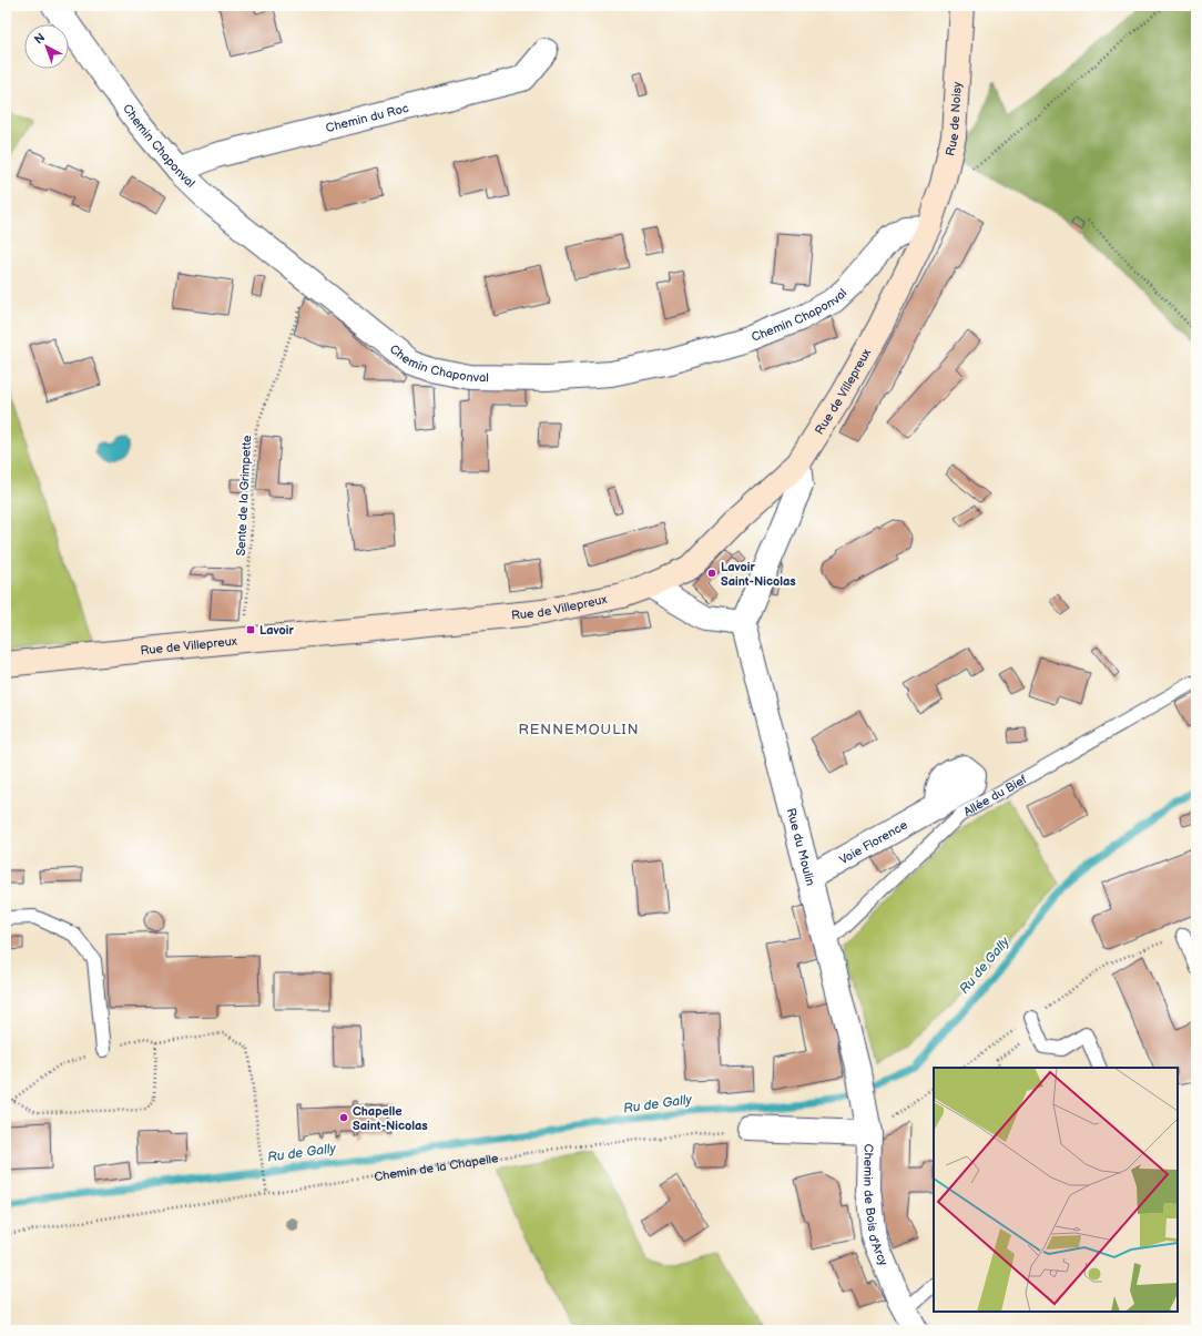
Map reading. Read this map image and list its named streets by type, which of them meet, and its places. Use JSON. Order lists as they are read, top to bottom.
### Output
{
  "streets": {
    "main road": ["Rue de Noisy", "Rue de Villepreux"],
    "street": [
      "Chemin du Roc",
      "Chemin Chaponval",
      "Voie Florence",
      "Rue du Moulin",
      "Chemin de Bois d'Arcy"
    ],
    "lane": ["Allée du Bief"],
    "path": ["Sente de la Grimpette", "Chemin de la Chapelle"]
  },
  "crossings": [
    ["Chemin du Roc", "Chemin Chaponval"],
    ["Rue de Noisy", "Chemin Chaponval"],
    ["Rue de Noisy", "Rue de Villepreux"],
    ["Chemin Chaponval", "Rue de Villepreux"],
    ["Chemin Chaponval", "Sente de la Grimpette"],
    ["Rue de Villepreux", "Sente de la Grimpette"],
    ["Allée du Bief", "Rue du Moulin"],
    ["Voie Florence", "Rue du Moulin"],
    ["Rue du Moulin", "Chemin de Bois d'Arcy"]
  ],
  "districts": ["RENNEMOULIN"],
  "water": ["Ru de Gally"],
  "places": {
    "other": ["Lavoir Saint-Nicolas", "Chapelle Saint-Nicolas"],
    "transit": ["Lavoir"]
  },
  "north": "top left"
}
